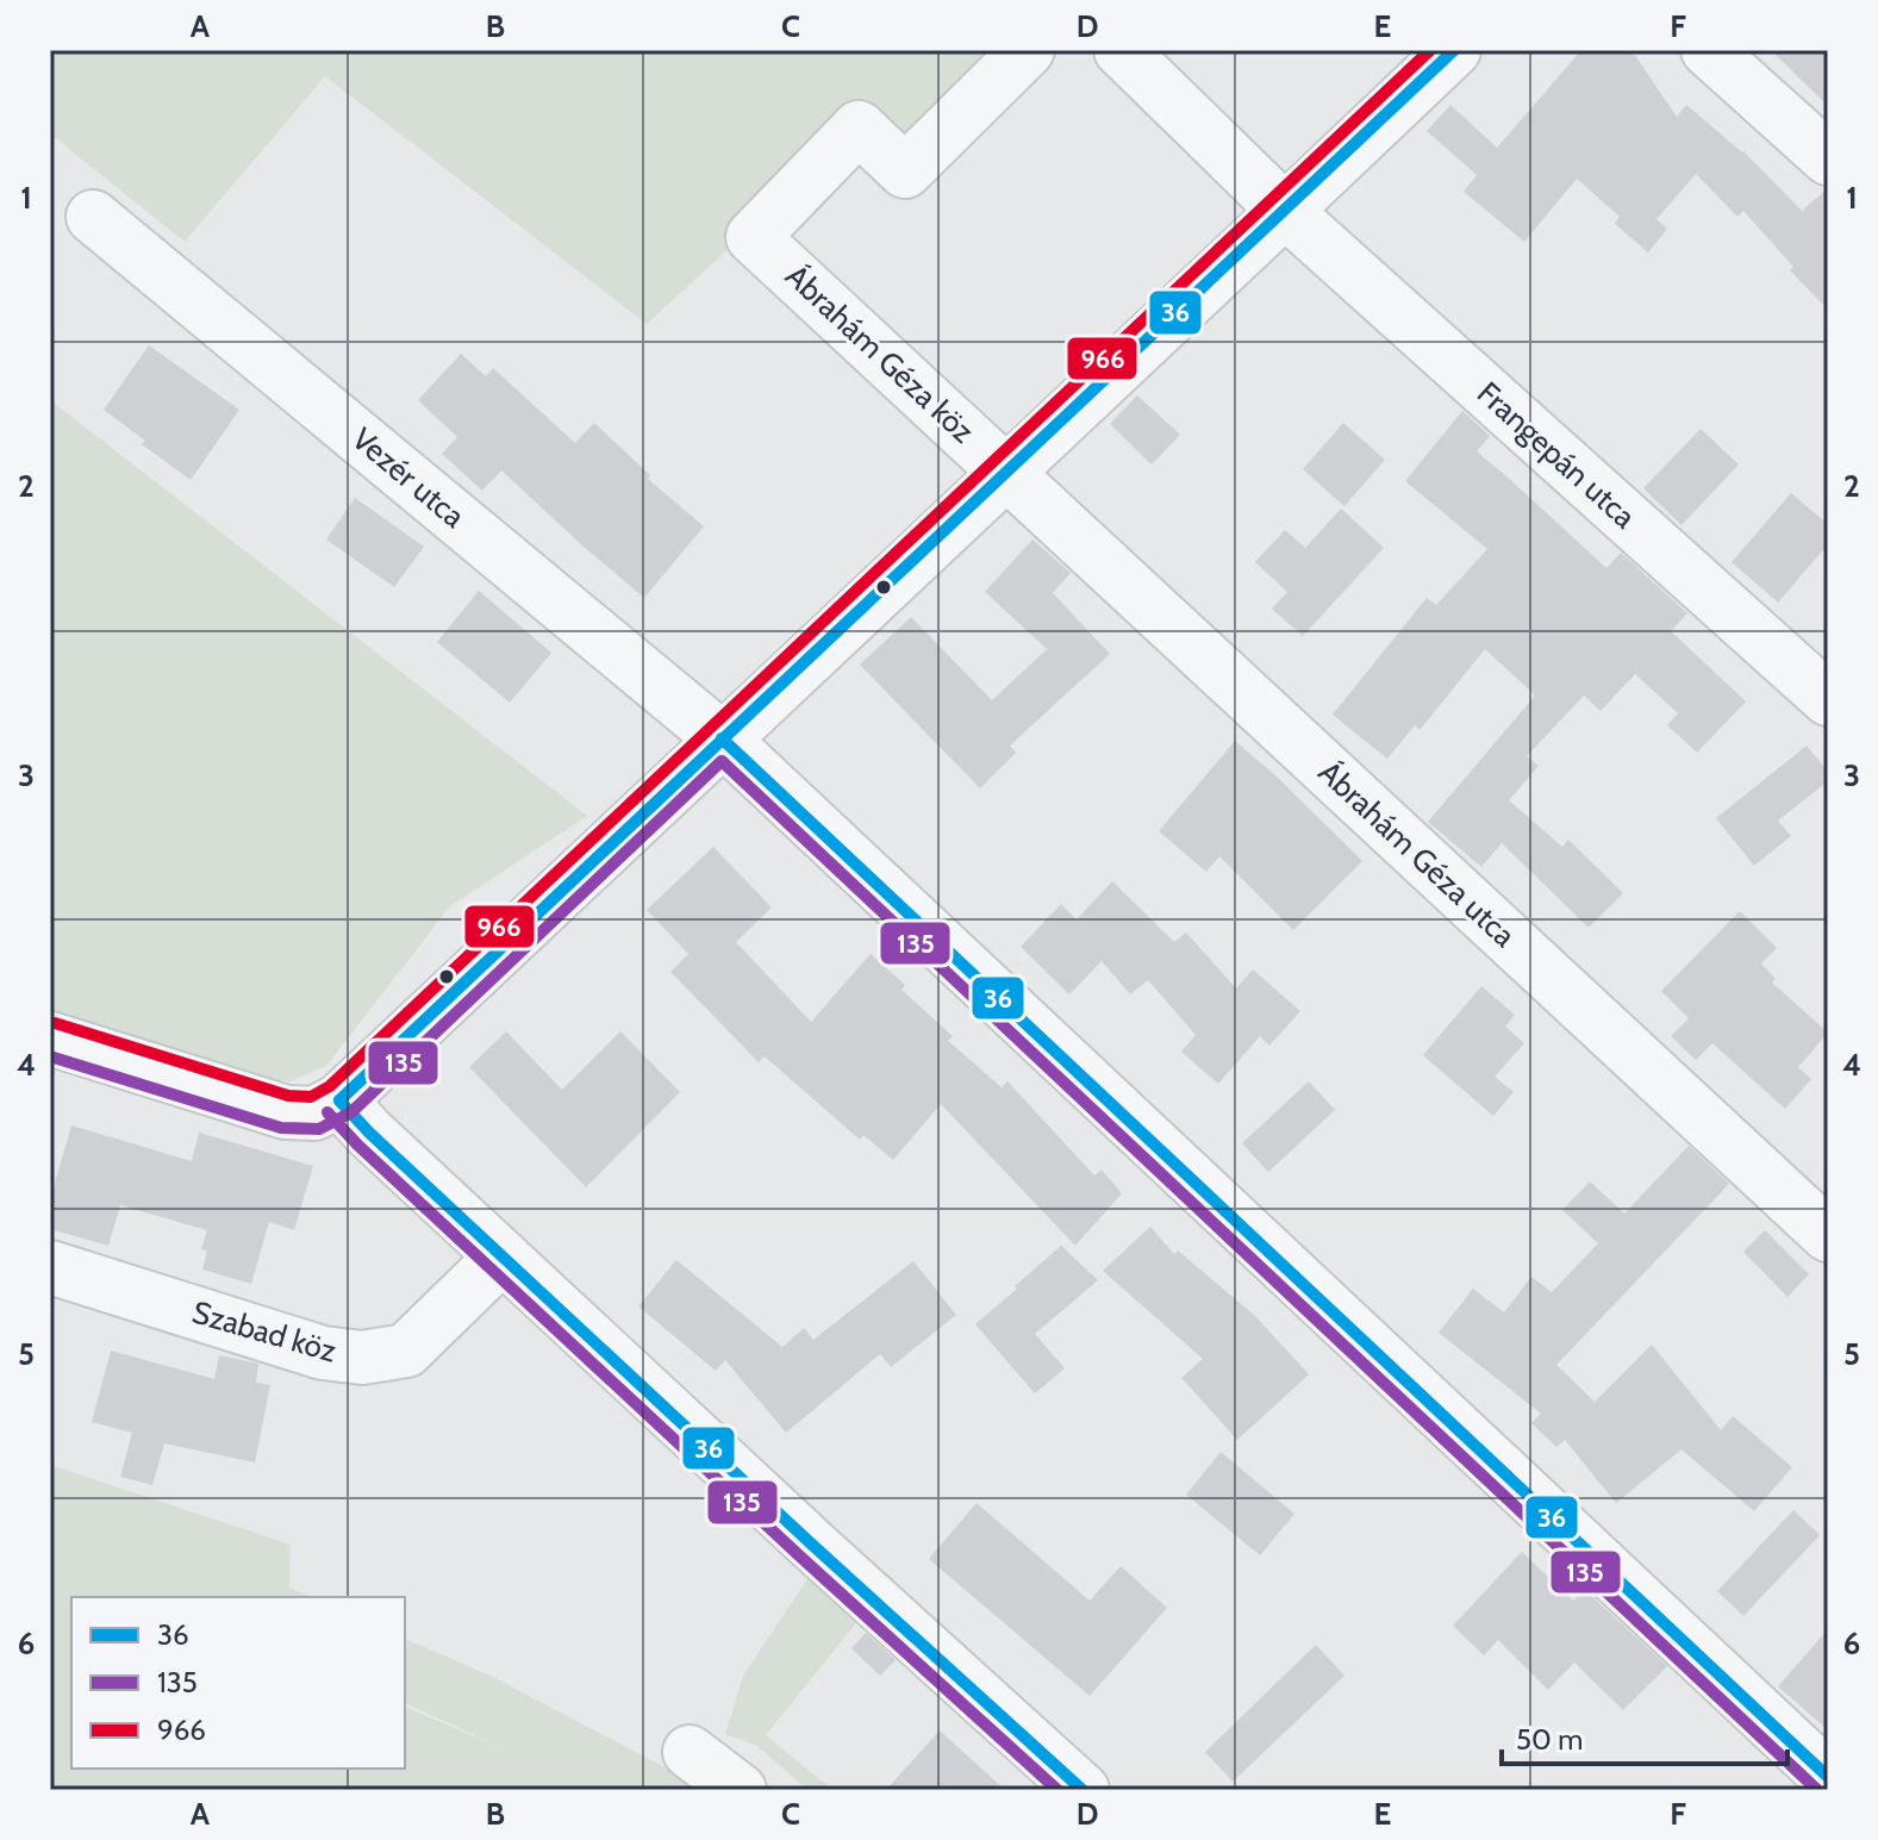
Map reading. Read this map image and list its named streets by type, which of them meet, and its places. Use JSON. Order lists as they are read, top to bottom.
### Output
{
  "streets": {
    "street": [
      "Ábrahám Géza köz",
      "Frangepán utca",
      "Vezér utca",
      "Ábrahám Géza utca",
      "Szabad köz"
    ]
  },
  "crossings": [
    ["Ábrahám Géza köz", "Ábrahám Géza utca"]
  ],
  "lines": ["transit line 36", "transit line 966", "transit line 135"],
  "legend": ["36", "135", "966"],
  "scale_bar": "50 m",
  "grid": {
    "columns": [
      "A",
      "B",
      "C",
      "D",
      "E",
      "F"
    ],
    "rows": [
      "1",
      "2",
      "3",
      "4",
      "5",
      "6"
    ]
  }
}
